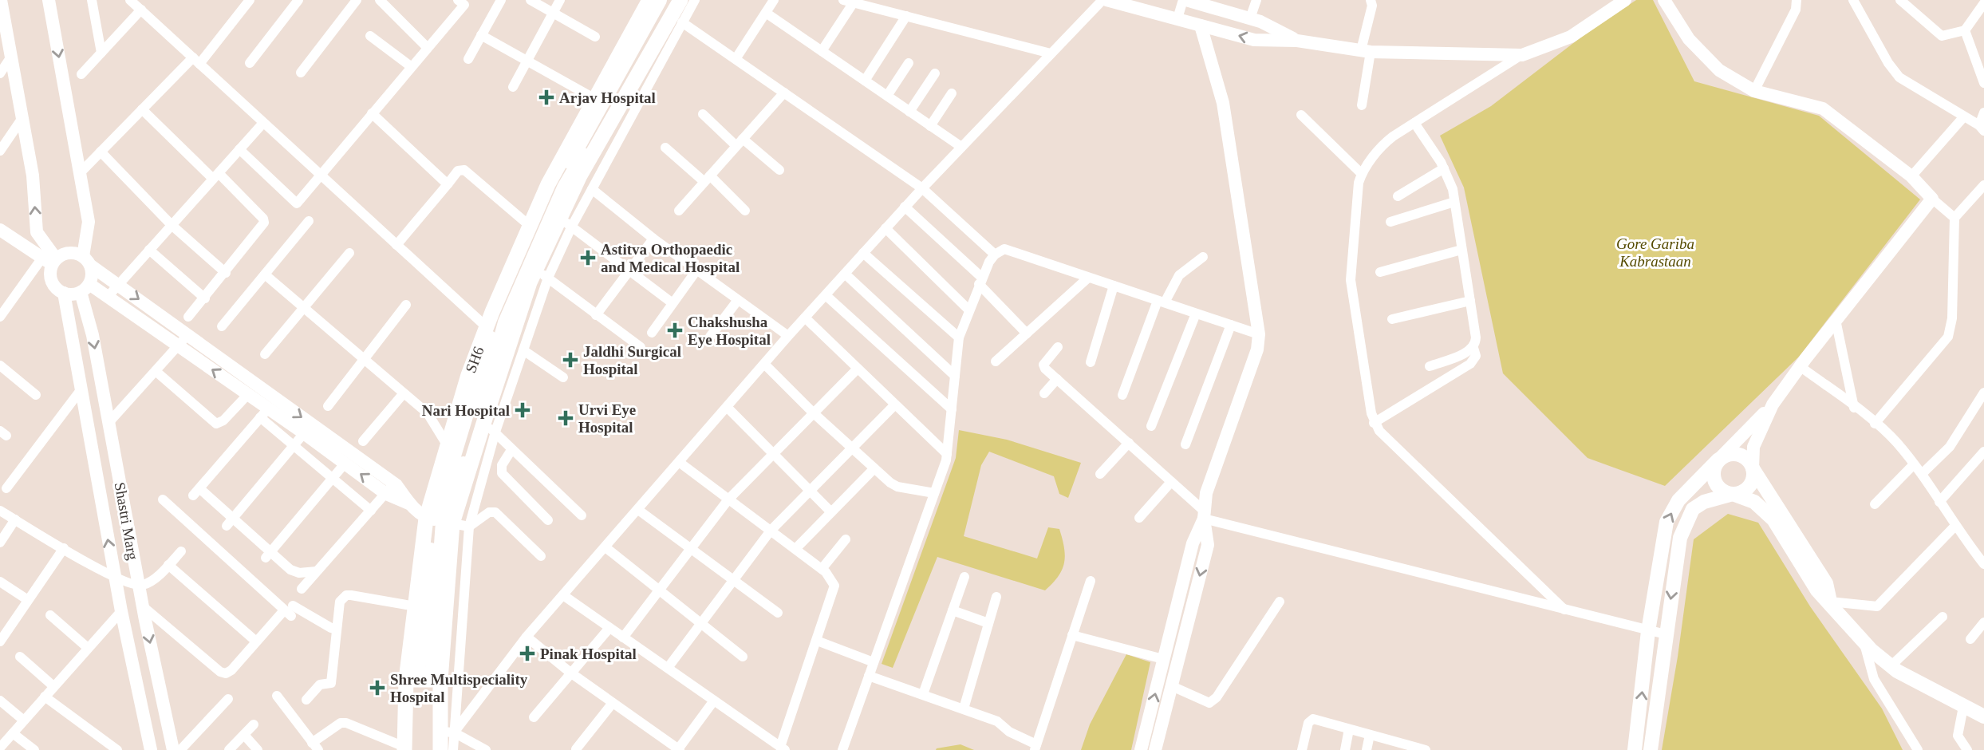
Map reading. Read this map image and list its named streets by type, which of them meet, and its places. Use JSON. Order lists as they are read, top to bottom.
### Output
{
  "streets": {
    "main road": ["SH6"],
    "street": ["Shastri Marg"]
  },
  "parks": ["Gore Gariba Kabrastaan"],
  "places": {
    "health": [
      "Arjav Hospital",
      "Astitva Orthopaedic and Medical Hospital",
      "Chakshusha Eye Hospital",
      "Jaldhi Surgical Hospital",
      "Nari Hospital",
      "Urvi Eye Hospital",
      "Pinak Hospital",
      "Shree Multispeciality Hospital"
    ]
  }
}
